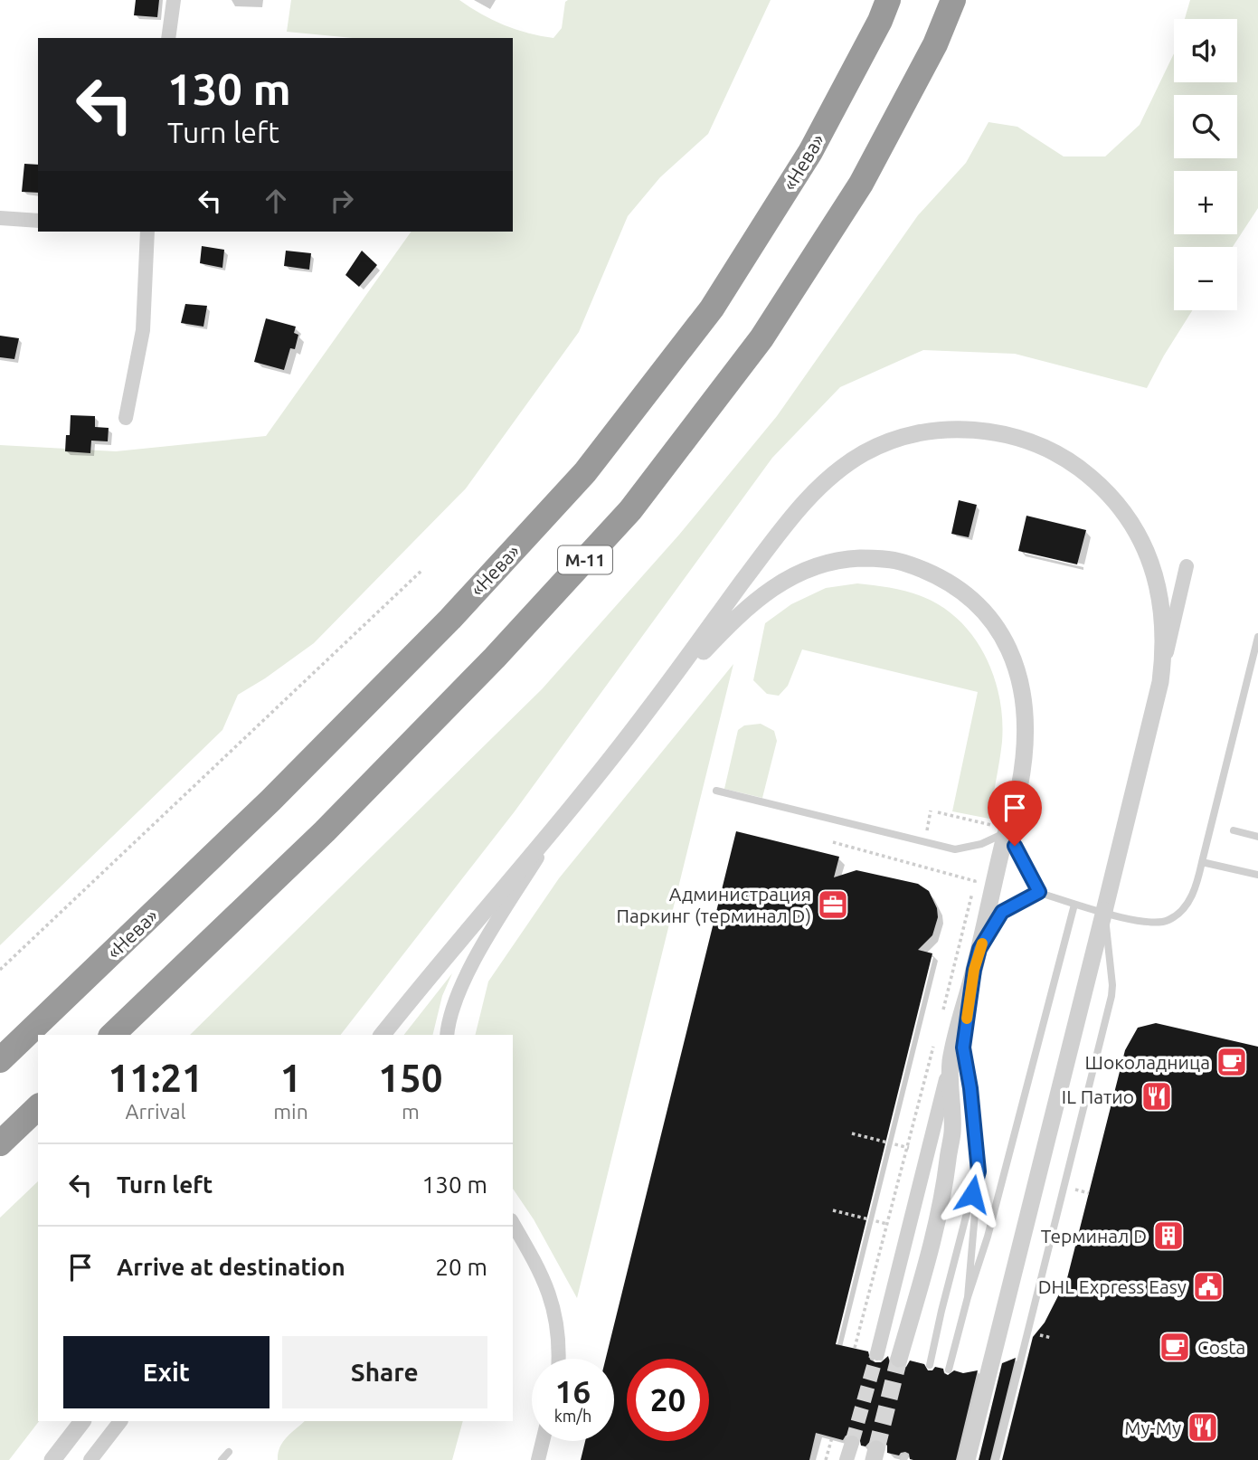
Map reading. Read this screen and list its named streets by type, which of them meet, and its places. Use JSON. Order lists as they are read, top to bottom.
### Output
{
  "streets": {
    "highway": ["«Нева»", "М-11"]
  },
  "places": {
    "office": ["Администрация Паркинг (терминал D)"],
    "cafe": ["Шоколадница", "Costa"],
    "restaurant": ["IL Патио", "Му-Му"],
    "building": ["Терминал D"],
    "public building": ["DHL Express Easy"]
  },
  "page": {
    "map_buttons": ["+", "−"],
    "turn": ["130 m", "Turn left"],
    "eta": [
      "11:21",
      "Arrival",
      "1",
      "min",
      "150",
      "m"
    ],
    "list": [
      {
        "name": "Turn left",
        "value": "130 m"
      },
      {
        "name": "Arrive at destination",
        "value": "20 m"
      }
    ],
    "buttons": ["Exit", "Share"],
    "speed": "16 km/h",
    "limit": "20"
  }
}
